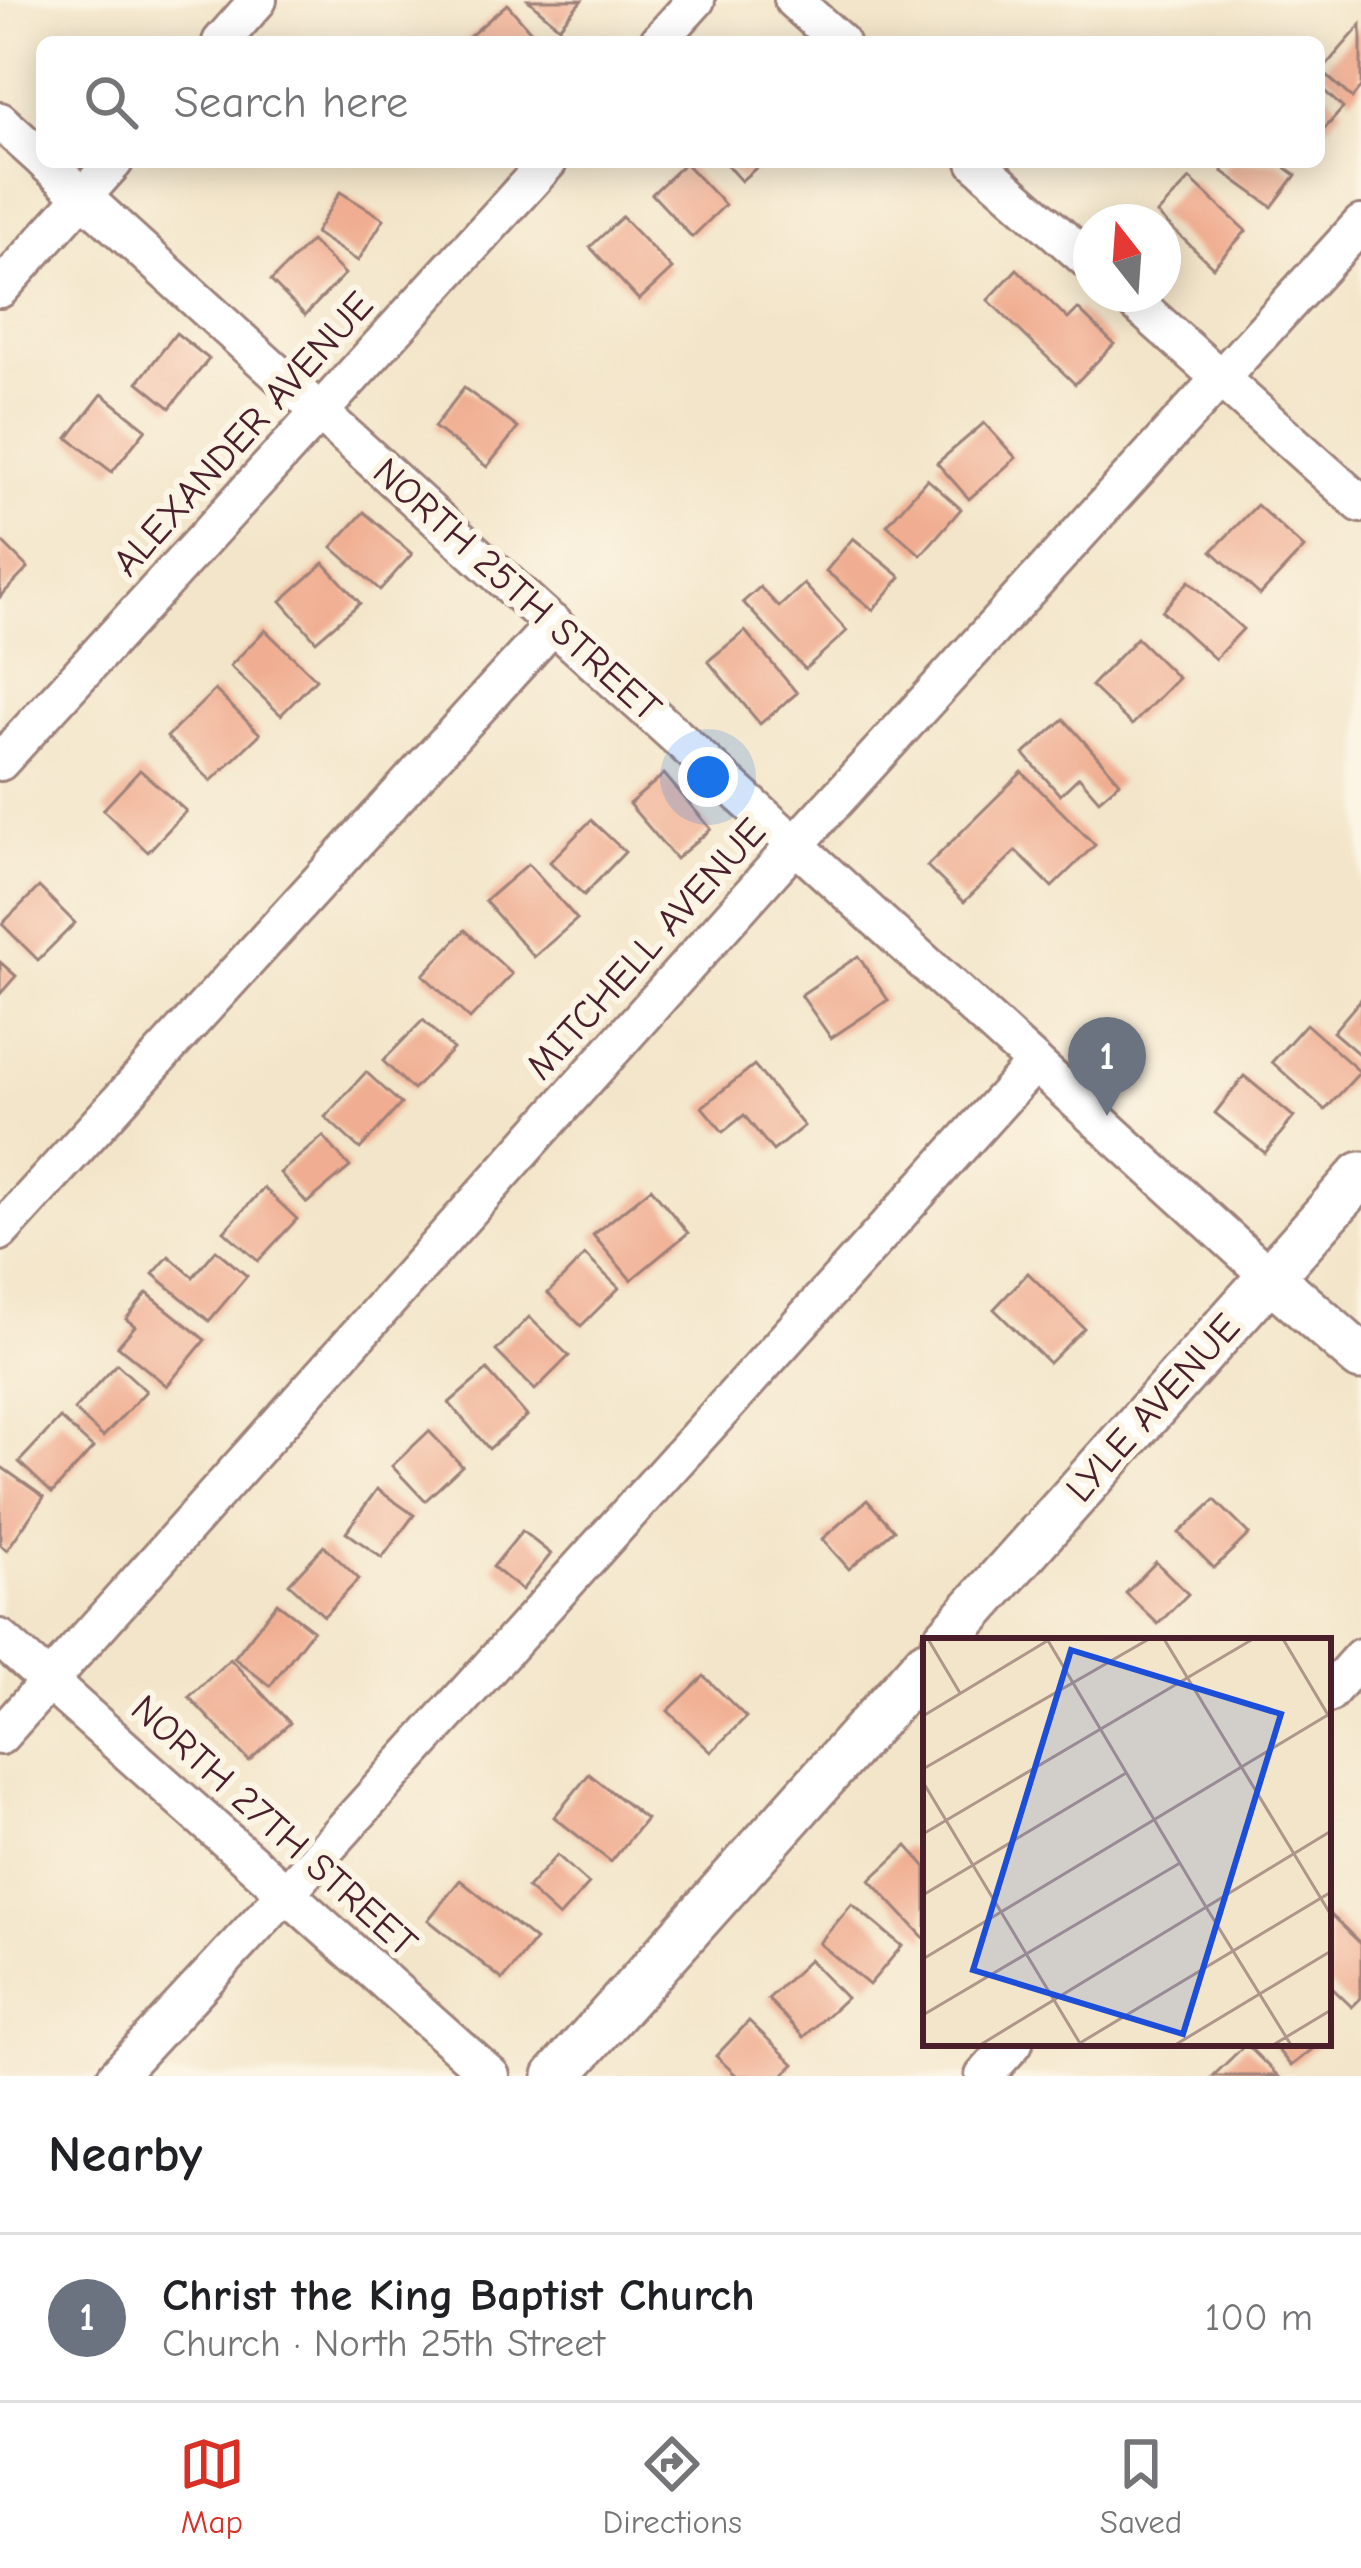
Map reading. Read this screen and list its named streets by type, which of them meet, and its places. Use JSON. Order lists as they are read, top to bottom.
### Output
{
  "streets": {
    "main road": ["NORTH 25TH STREET", "LYLE AVENUE"],
    "street": ["ALEXANDER AVENUE", "MITCHELL AVENUE", "NORTH 27TH STREET"]
  },
  "crossings": [
    ["ALEXANDER AVENUE", "NORTH 25TH STREET"],
    ["NORTH 25TH STREET", "MITCHELL AVENUE"],
    ["NORTH 25TH STREET", "LYLE AVENUE"],
    ["MITCHELL AVENUE", "NORTH 27TH STREET"]
  ],
  "north": "top",
  "page": {
    "search": "Search here",
    "pins": "1",
    "heading": "Nearby",
    "list": [
      {
        "mark": "1",
        "name": "Christ the King Baptist Church",
        "note": "Church · North 25th Street",
        "value": "100 m"
      }
    ],
    "nav": ["Map", "Directions", "Saved"]
  }
}
